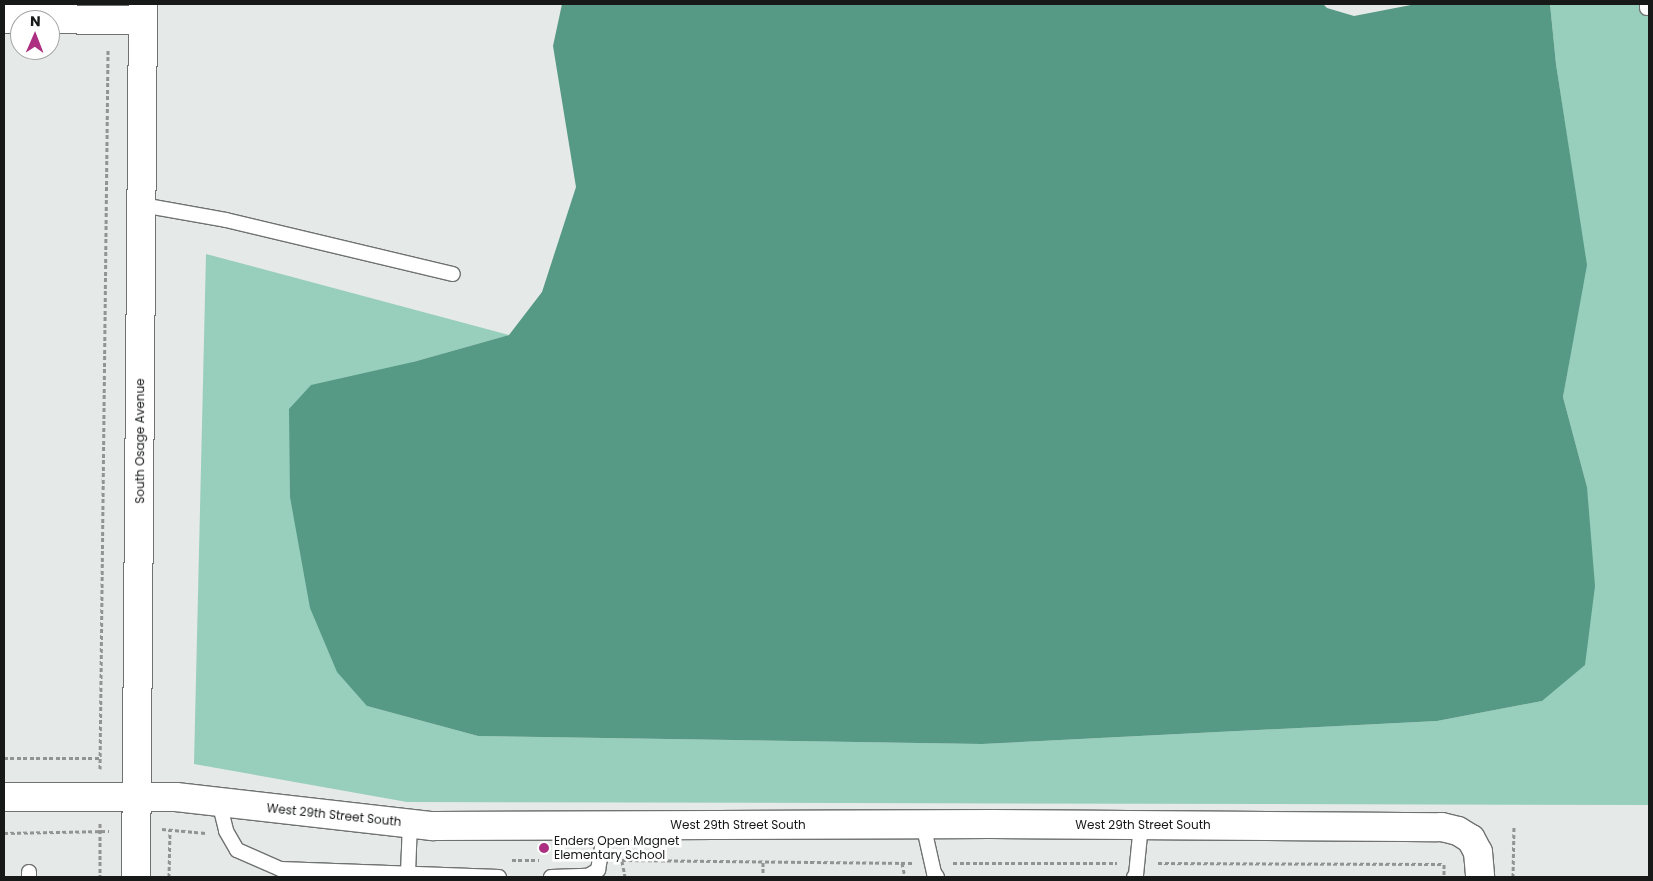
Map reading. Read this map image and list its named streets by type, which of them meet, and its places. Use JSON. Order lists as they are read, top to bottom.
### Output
{
  "streets": {
    "street": ["South Osage Avenue", "West 29th Street South"]
  },
  "crossings": [
    ["South Osage Avenue", "West 29th Street South"]
  ],
  "places": ["Enders Open Magnet Elementary School"],
  "north": "top"
}
